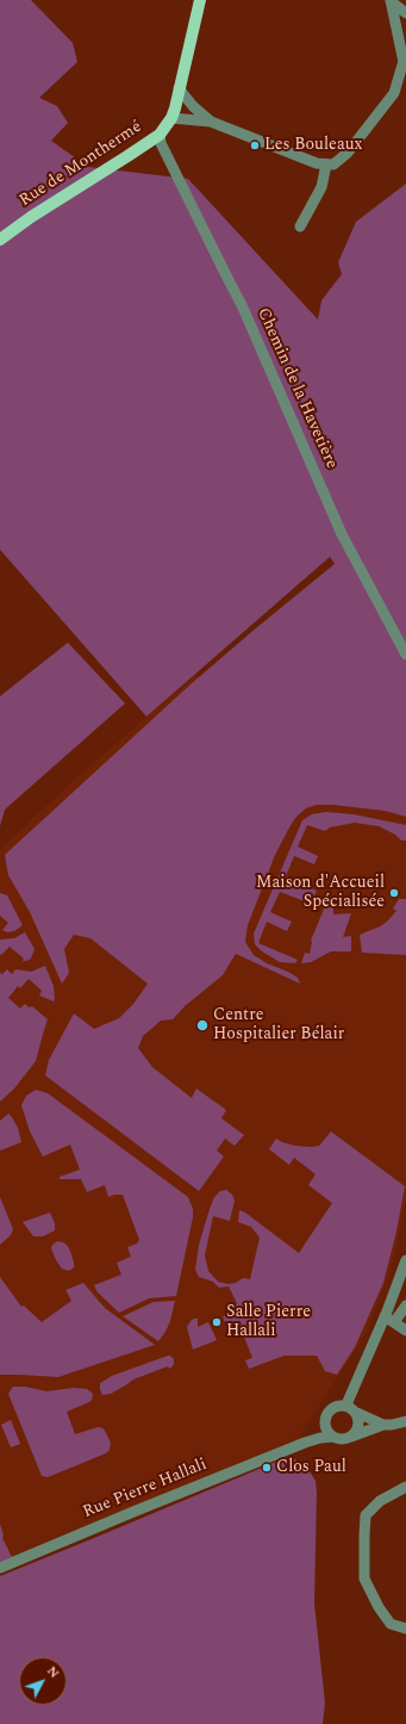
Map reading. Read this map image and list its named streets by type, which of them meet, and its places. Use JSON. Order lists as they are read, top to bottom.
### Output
{
  "streets": {
    "main road": ["Rue de Monthermé"],
    "street": ["Chemin de la Havetière", "Rue Pierre Hallali"]
  },
  "crossings": [
    ["Rue de Monthermé", "Chemin de la Havetière"]
  ],
  "places": [
    "Les Bouleaux",
    "Maison d'Accueil Spécialisée",
    "Centre Hospitalier Bélair",
    "Salle Pierre Hallali",
    "Clos Paul"
  ],
  "north": "top right"
}
